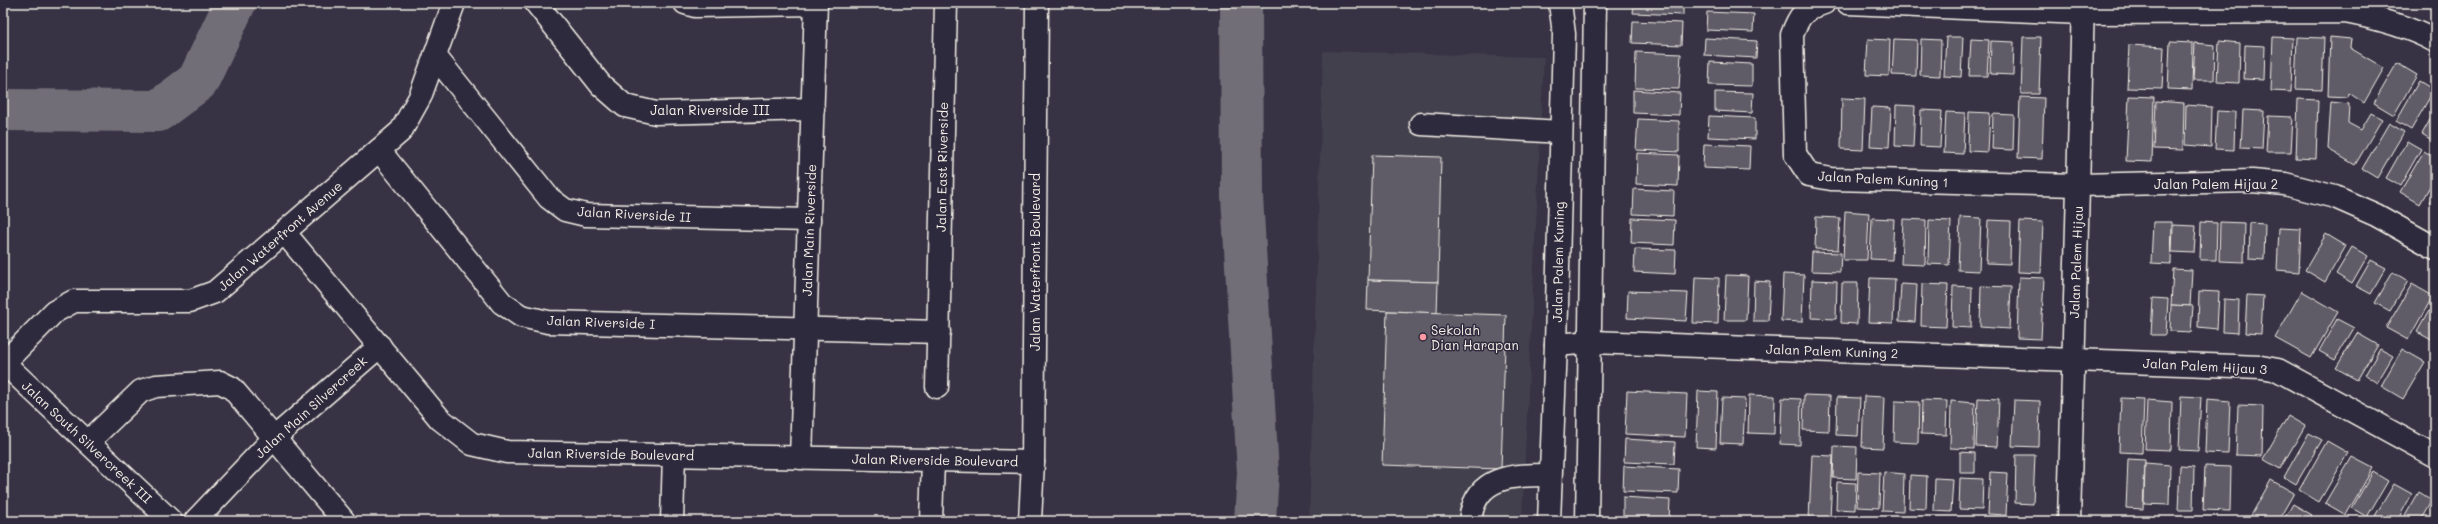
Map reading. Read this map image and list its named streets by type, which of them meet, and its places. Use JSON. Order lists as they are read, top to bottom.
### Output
{
  "streets": {
    "street": [
      "Jalan Riverside III",
      "Jalan East Riverside",
      "Jalan Palem Kuning 1",
      "Jalan Palem Hijau 2",
      "Jalan Riverside II",
      "Jalan Main Riverside",
      "Jalan Waterfront Avenue",
      "Jalan Waterfront Boulevard",
      "Jalan Palem Kuning",
      "Jalan Palem Hijau",
      "Jalan Riverside I",
      "Jalan Palem Kuning 2",
      "Jalan Palem Hijau 3",
      "Jalan Main Silvercreek",
      "Jalan South Silvercreek III",
      "Jalan Riverside Boulevard"
    ]
  },
  "crossings": [
    ["Jalan Riverside III", "Jalan Main Riverside"],
    ["Jalan Palem Kuning 1", "Jalan Palem Hijau 2"],
    ["Jalan Palem Kuning 1", "Jalan Palem Hijau"],
    ["Jalan Palem Hijau 2", "Jalan Palem Hijau"],
    ["Jalan Riverside II", "Jalan Main Riverside"],
    ["Jalan Riverside II", "Jalan Waterfront Avenue"],
    ["Jalan Main Riverside", "Jalan Riverside I"],
    ["Jalan Main Riverside", "Jalan Riverside Boulevard"],
    ["Jalan Waterfront Avenue", "Jalan Riverside I"],
    ["Jalan Waterfront Avenue", "Jalan South Silvercreek III"],
    ["Jalan Waterfront Avenue", "Jalan Riverside Boulevard"],
    ["Jalan Waterfront Boulevard", "Jalan Riverside Boulevard"],
    ["Jalan Palem Kuning", "Jalan Palem Kuning 2"],
    ["Jalan Palem Hijau", "Jalan Palem Kuning 2"],
    ["Jalan Palem Hijau", "Jalan Palem Hijau 3"],
    ["Jalan Palem Kuning 2", "Jalan Palem Hijau 3"],
    ["Jalan Main Silvercreek", "Jalan Riverside Boulevard"]
  ],
  "places": ["Sekolah Dian Harapan"]
}
